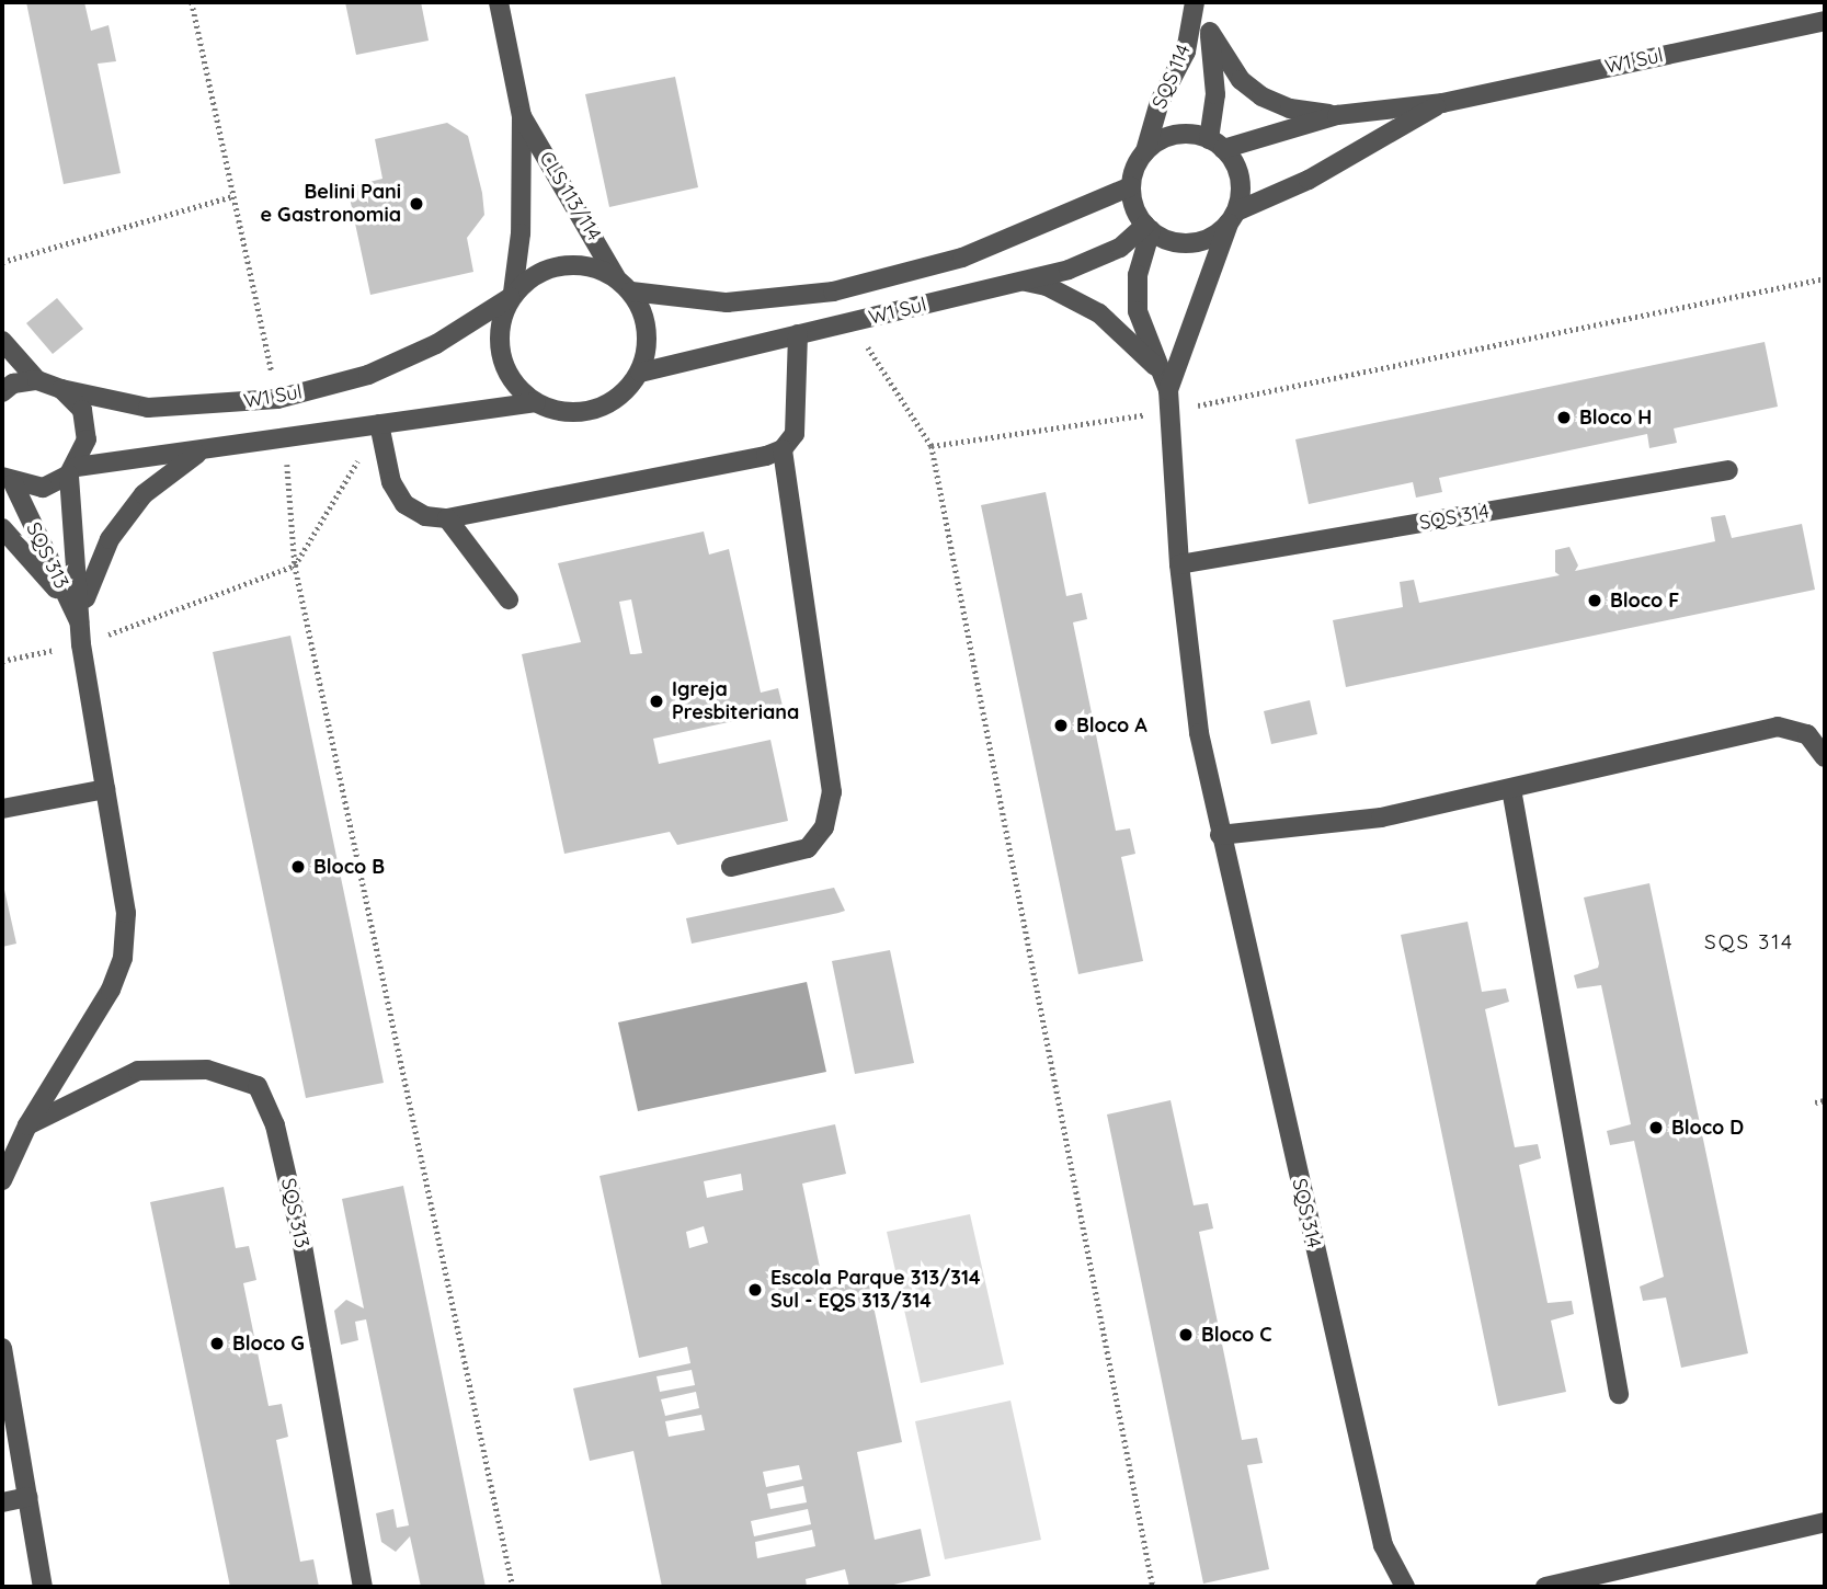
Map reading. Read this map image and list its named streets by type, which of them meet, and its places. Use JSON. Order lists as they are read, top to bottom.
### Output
{
  "streets": {
    "street": [
      "W1 Sul",
      "SQS 114",
      "CLS 113/114",
      "SQS 314",
      "SQS 313"
    ]
  },
  "crossings": [
    ["W1 Sul", "SQS 114"],
    ["W1 Sul", "CLS 113/114"],
    ["W1 Sul", "SQS 314"],
    ["W1 Sul", "SQS 313"],
    ["SQS 114", "SQS 314"]
  ],
  "districts": ["SQS 314"],
  "places": [
    "Belini Pani e Gastronomia",
    "Bloco H",
    "Bloco F",
    "Igreja Presbiteriana",
    "Bloco A",
    "Bloco B",
    "Bloco D",
    "Escola Parque 313/314 Sul - EQS 313/314",
    "Bloco C",
    "Bloco G"
  ]
}
